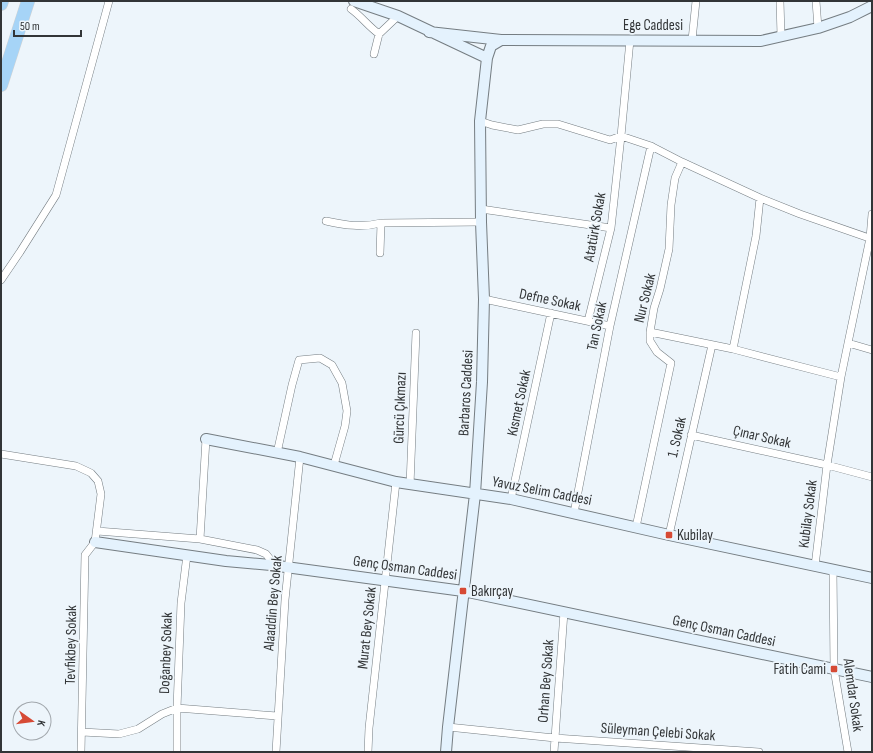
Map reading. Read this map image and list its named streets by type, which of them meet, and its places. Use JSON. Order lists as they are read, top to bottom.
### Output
{
  "streets": {
    "street": [
      "Ege Caddesi",
      "Atatürk Sokak",
      "Nur Sokak",
      "Defne Sokak",
      "Tan Sokak",
      "Barbaros Caddesi",
      "Kısmet Sokak",
      "Gürcü Çıkmazı",
      "1. Sokak",
      "Çınar Sokak",
      "Yavuz Selim Caddesi",
      "Kubilay Sokak",
      "Genç Osman Caddesi",
      "Alaaddin Bey Sokak",
      "Murat Bey Sokak",
      "Tevfikbey Sokak",
      "Doğanbey Sokak",
      "Orhan Bey Sokak",
      "Alemdar Sokak",
      "Süleyman Çelebi Sokak"
    ]
  },
  "crossings": [
    ["Ege Caddesi", "Atatürk Sokak"],
    ["Ege Caddesi", "Barbaros Caddesi"],
    ["Atatürk Sokak", "Defne Sokak"],
    ["Nur Sokak", "Yavuz Selim Caddesi"],
    ["Defne Sokak", "Tan Sokak"],
    ["Defne Sokak", "Barbaros Caddesi"],
    ["Defne Sokak", "Kısmet Sokak"],
    ["Tan Sokak", "Yavuz Selim Caddesi"],
    ["Barbaros Caddesi", "Yavuz Selim Caddesi"],
    ["Barbaros Caddesi", "Genç Osman Caddesi"],
    ["Barbaros Caddesi", "Süleyman Çelebi Sokak"],
    ["Kısmet Sokak", "Yavuz Selim Caddesi"],
    ["Gürcü Çıkmazı", "Yavuz Selim Caddesi"],
    ["1. Sokak", "Çınar Sokak"],
    ["1. Sokak", "Yavuz Selim Caddesi"],
    ["Çınar Sokak", "Kubilay Sokak"],
    ["Yavuz Selim Caddesi", "Kubilay Sokak"],
    ["Yavuz Selim Caddesi", "Alaaddin Bey Sokak"],
    ["Yavuz Selim Caddesi", "Murat Bey Sokak"],
    ["Yavuz Selim Caddesi", "Alemdar Sokak"],
    ["Genç Osman Caddesi", "Alaaddin Bey Sokak"],
    ["Genç Osman Caddesi", "Murat Bey Sokak"],
    ["Genç Osman Caddesi", "Tevfikbey Sokak"],
    ["Genç Osman Caddesi", "Doğanbey Sokak"],
    ["Genç Osman Caddesi", "Orhan Bey Sokak"],
    ["Genç Osman Caddesi", "Alemdar Sokak"],
    ["Orhan Bey Sokak", "Süleyman Çelebi Sokak"]
  ],
  "places": {
    "transit": ["Kubilay", "Bakırçay", "Fatih Cami"]
  },
  "scale_bar": "50 m",
  "north": "right"
}
